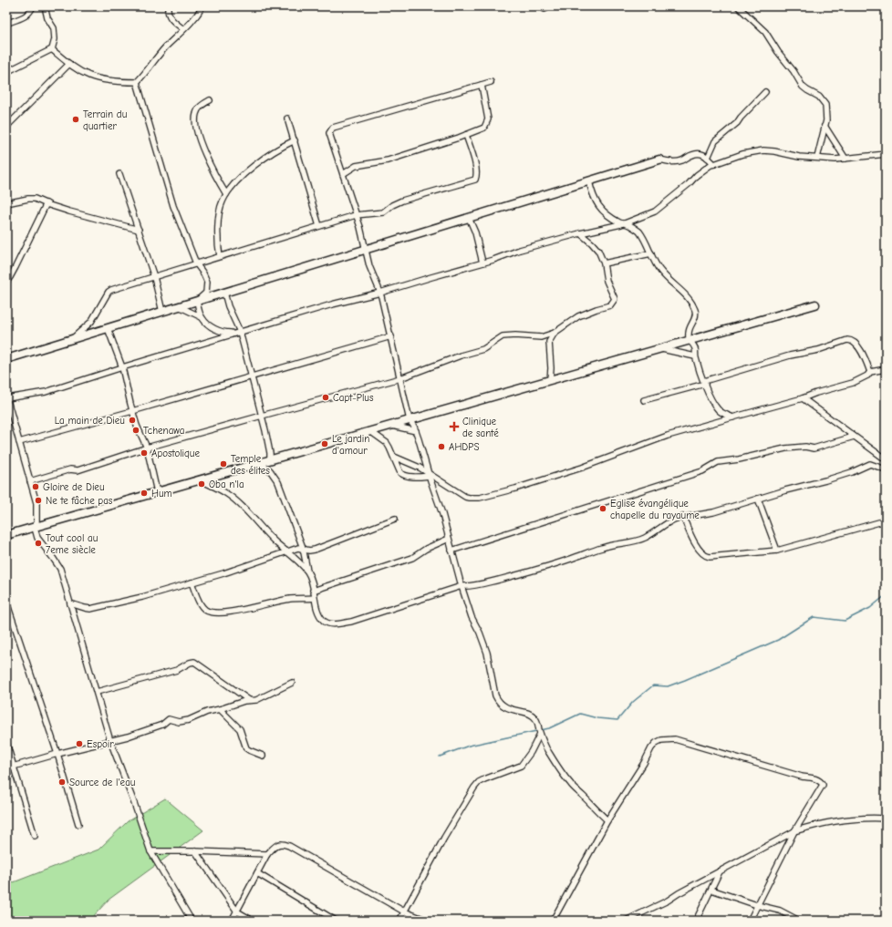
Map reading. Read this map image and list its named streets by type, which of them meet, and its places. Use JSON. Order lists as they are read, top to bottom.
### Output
{
  "places": {
    "other": [
      "Terrain du quartier",
      "Capt-Plus",
      "La main de Dieu",
      "Tchenawa",
      "Le jardin d'amour",
      "AHDPS",
      "Apostolique",
      "Temple des élites",
      "Oba n'la",
      "Gloire de Dieu",
      "Hum",
      "Ne te fâche pas",
      "Eglise évangélique chapelle du rayaume",
      "Tout cool au 7eme siècle",
      "Espoir",
      "Source de l'eau"
    ],
    "health": ["Clinique de santé"]
  }
}
